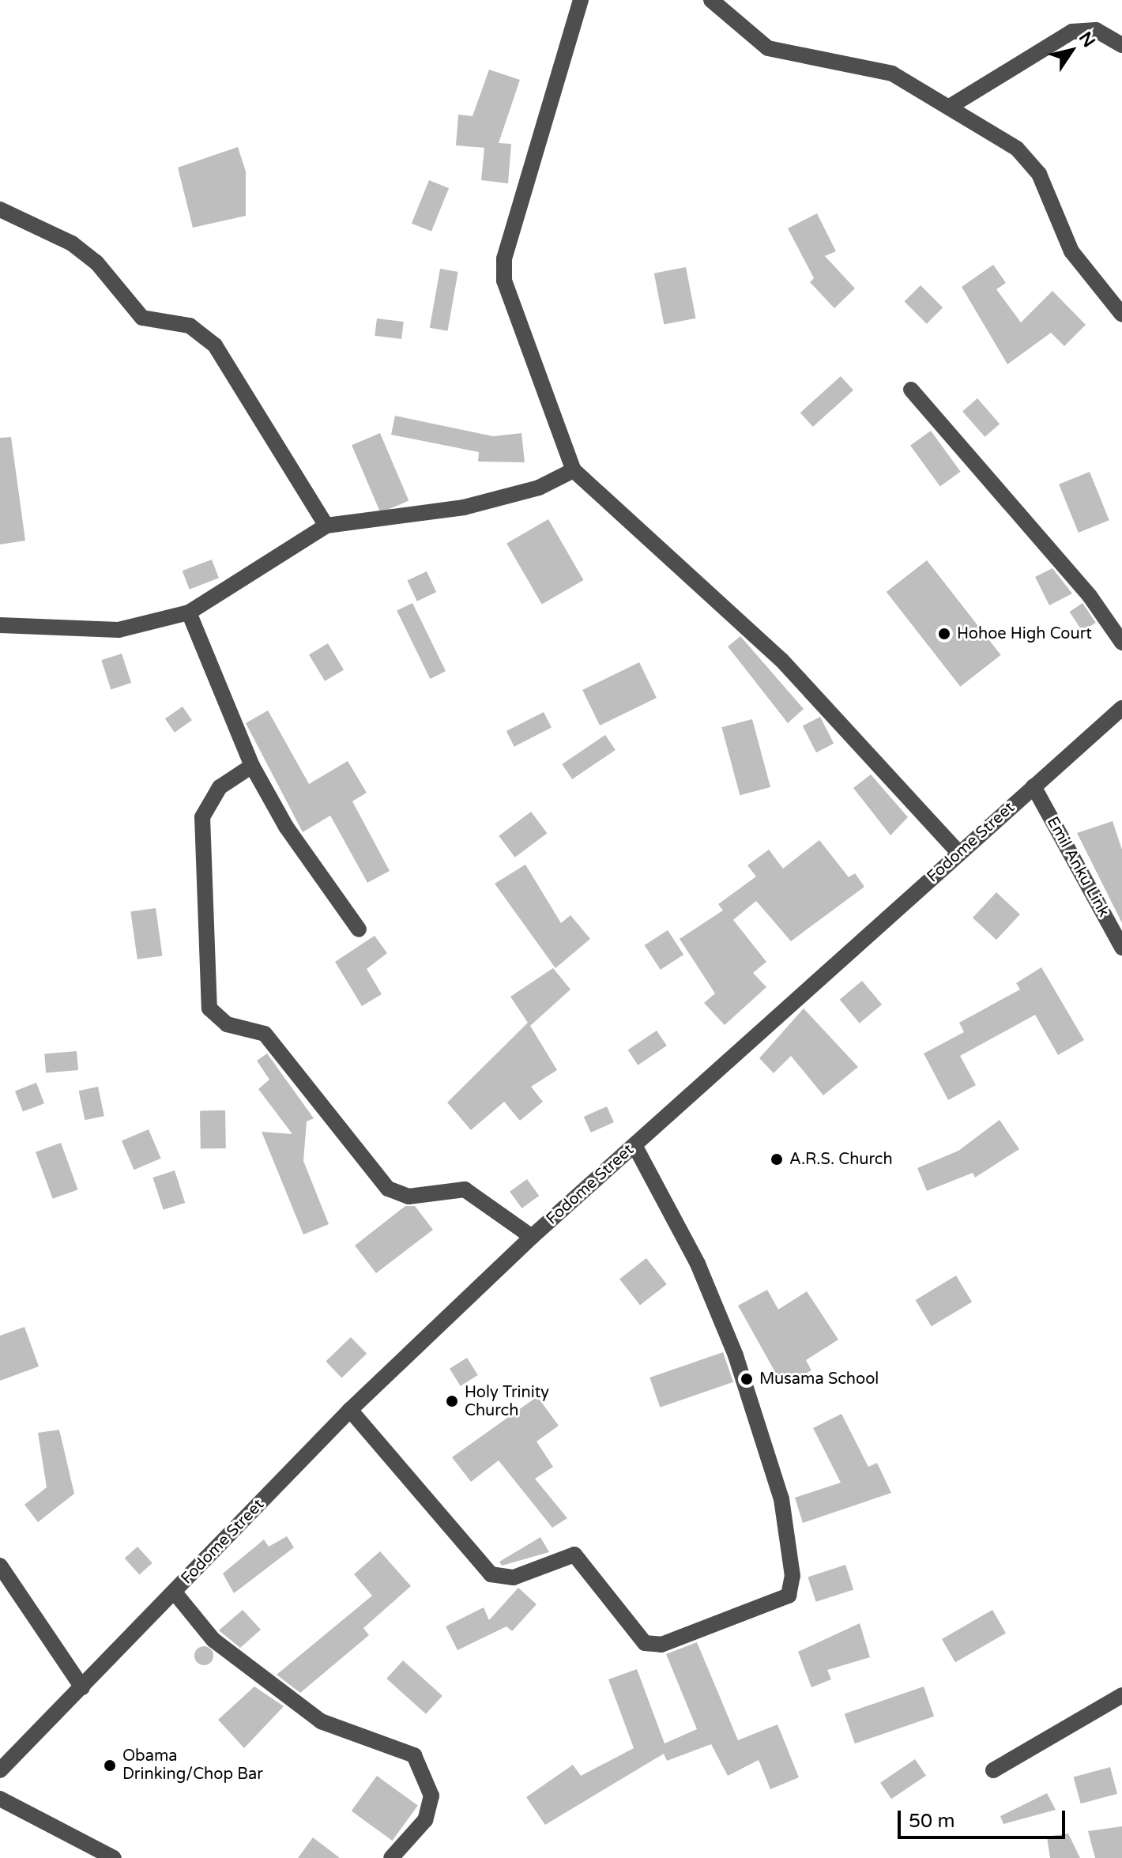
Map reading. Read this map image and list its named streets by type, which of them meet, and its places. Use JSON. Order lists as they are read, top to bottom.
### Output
{
  "streets": {
    "street": ["Fodome Street", "Emil Anku Link"]
  },
  "crossings": [
    ["Fodome Street", "Emil Anku Link"]
  ],
  "places": [
    "Hohoe High Court",
    "A.R.S. Church",
    "Musama School",
    "Holy Trinity Church",
    "Obama Drinking/Chop Bar"
  ],
  "scale_bar": "50 m",
  "north": "top right"
}
